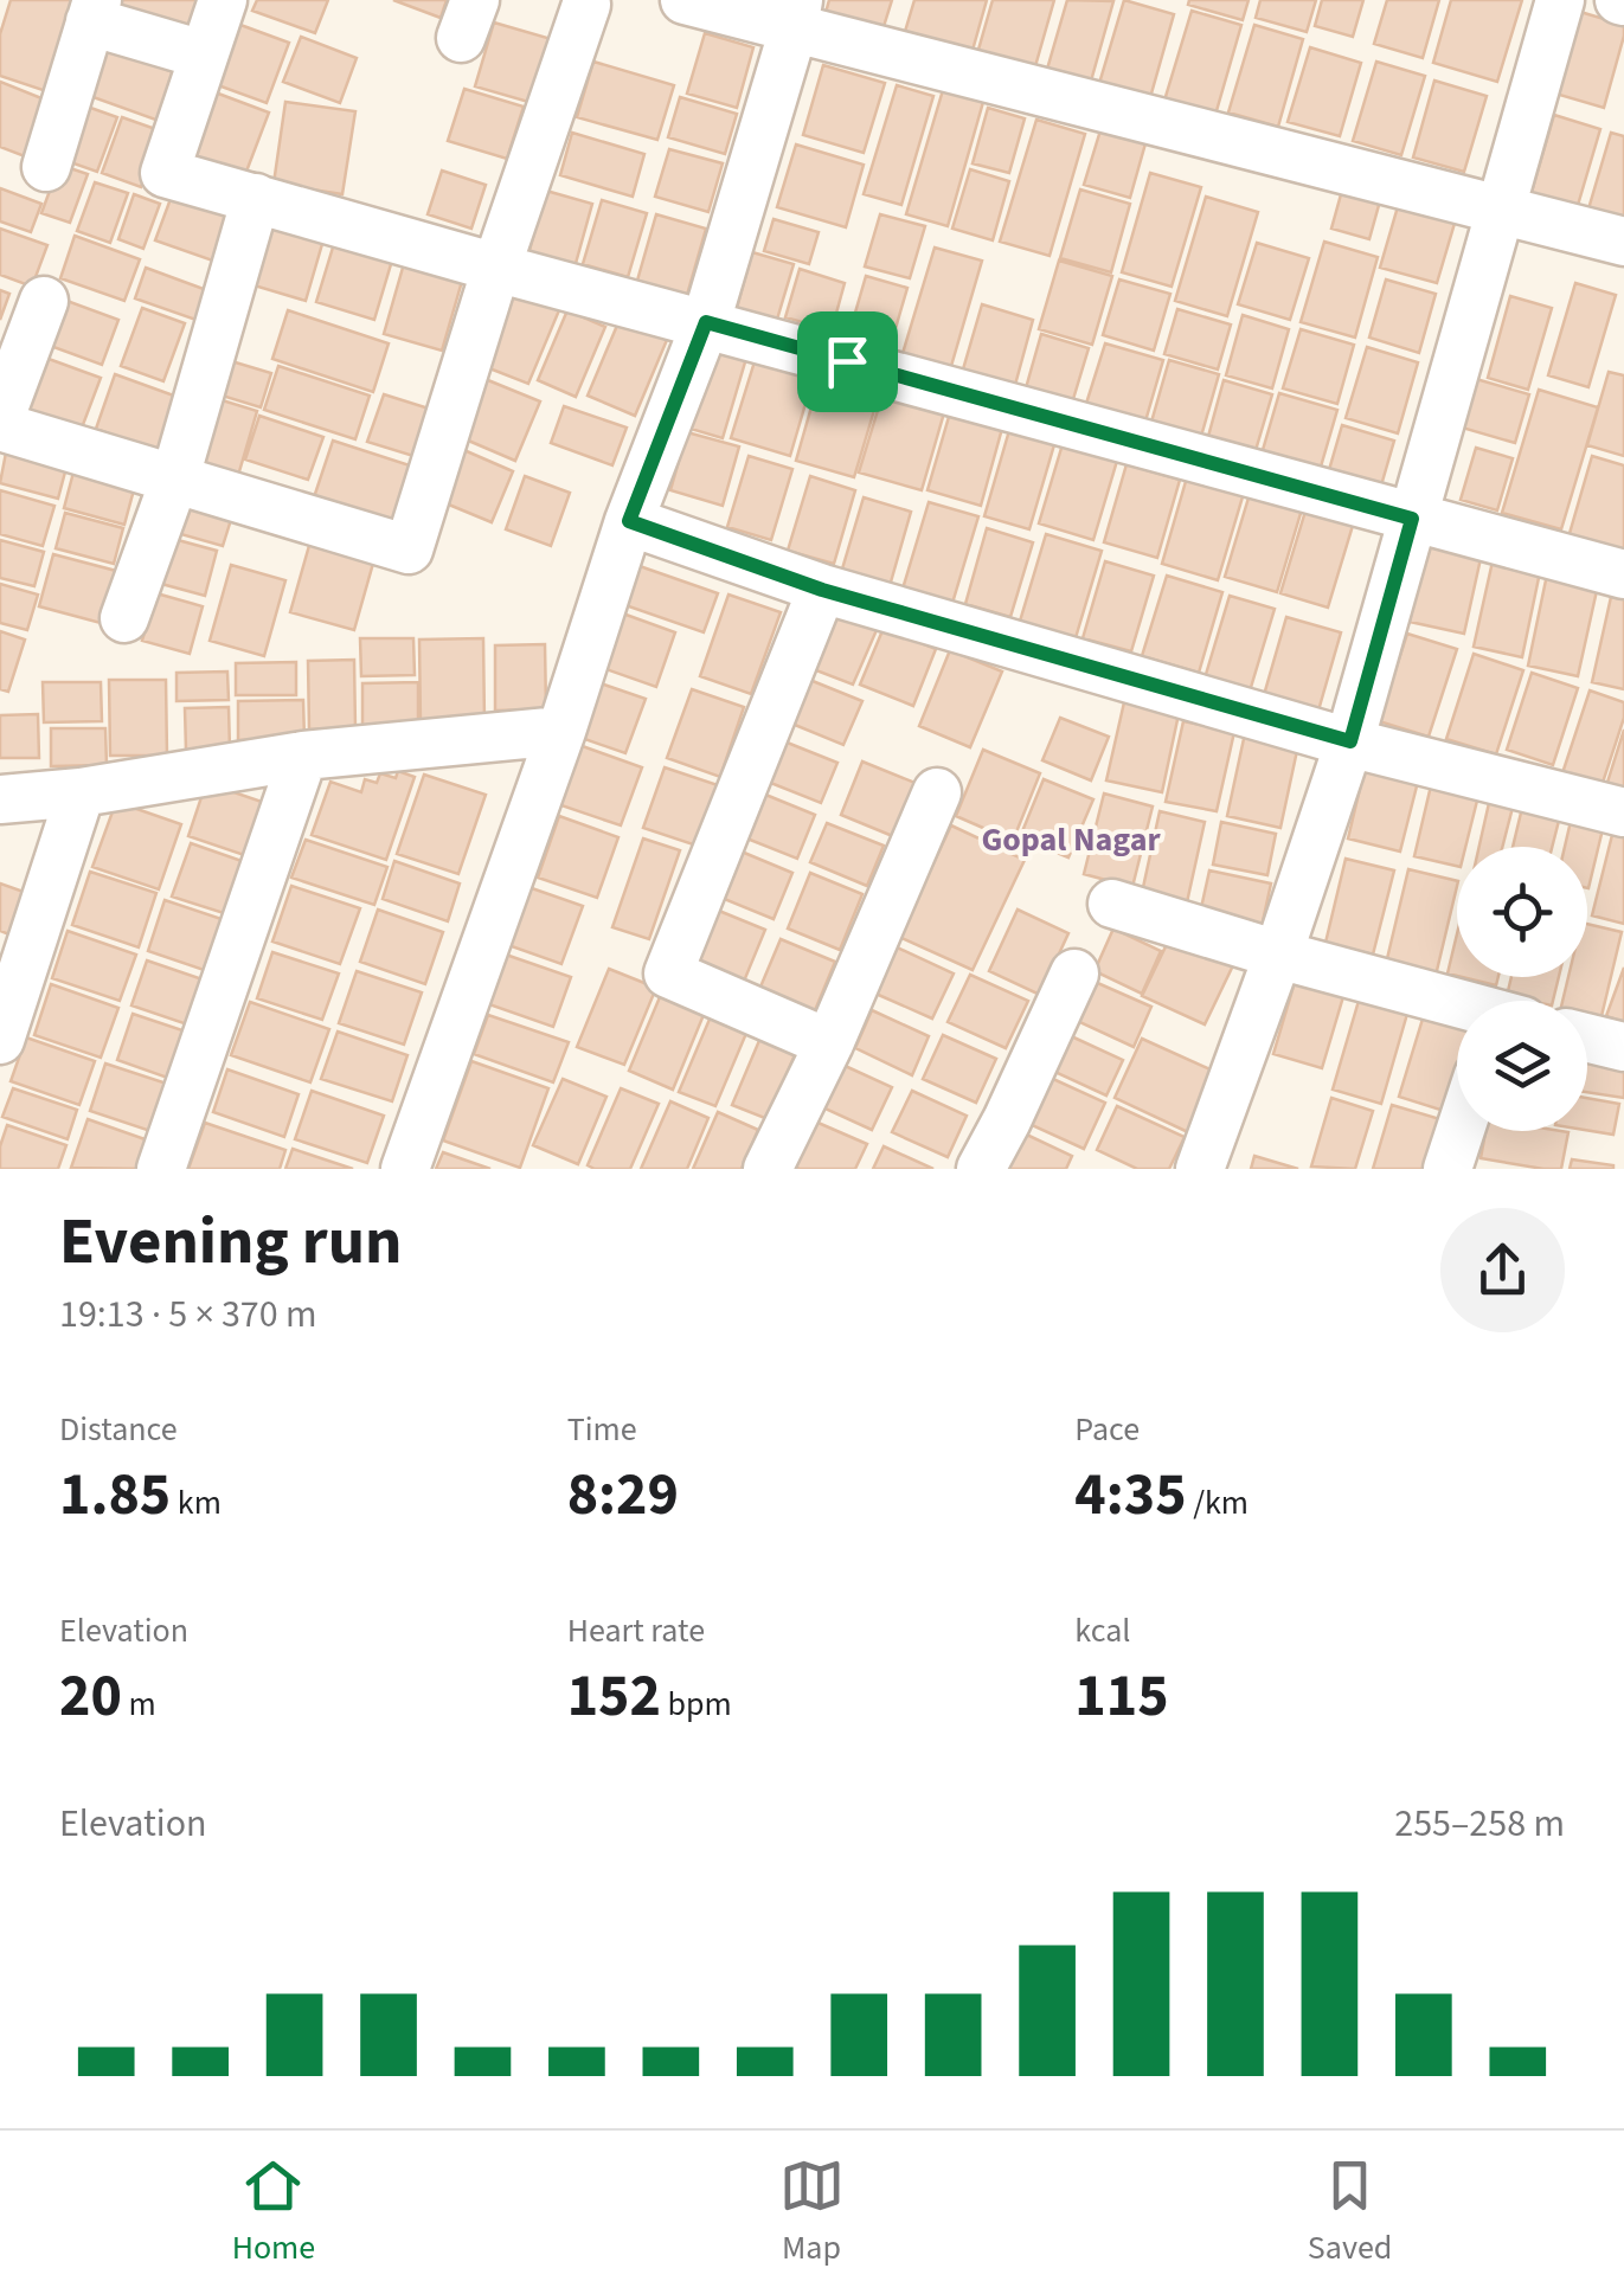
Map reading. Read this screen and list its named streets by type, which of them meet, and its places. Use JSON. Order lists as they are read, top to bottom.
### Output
{
  "districts": ["Gopal Nagar"],
  "page": {
    "heading": ["Evening run", "19:13 · 5 × 370 m"],
    "stats": [
      ["Distance", "1.85 km"],
      ["Time", "8:29"],
      ["Pace", "4:35 /km"],
      ["Elevation", "20 m"],
      ["Heart rate", "152 bpm"],
      ["kcal", "115"]
    ],
    "chart": ["Elevation", "255–258 m"],
    "tabs": ["Home", "Map", "Saved"]
  }
}
